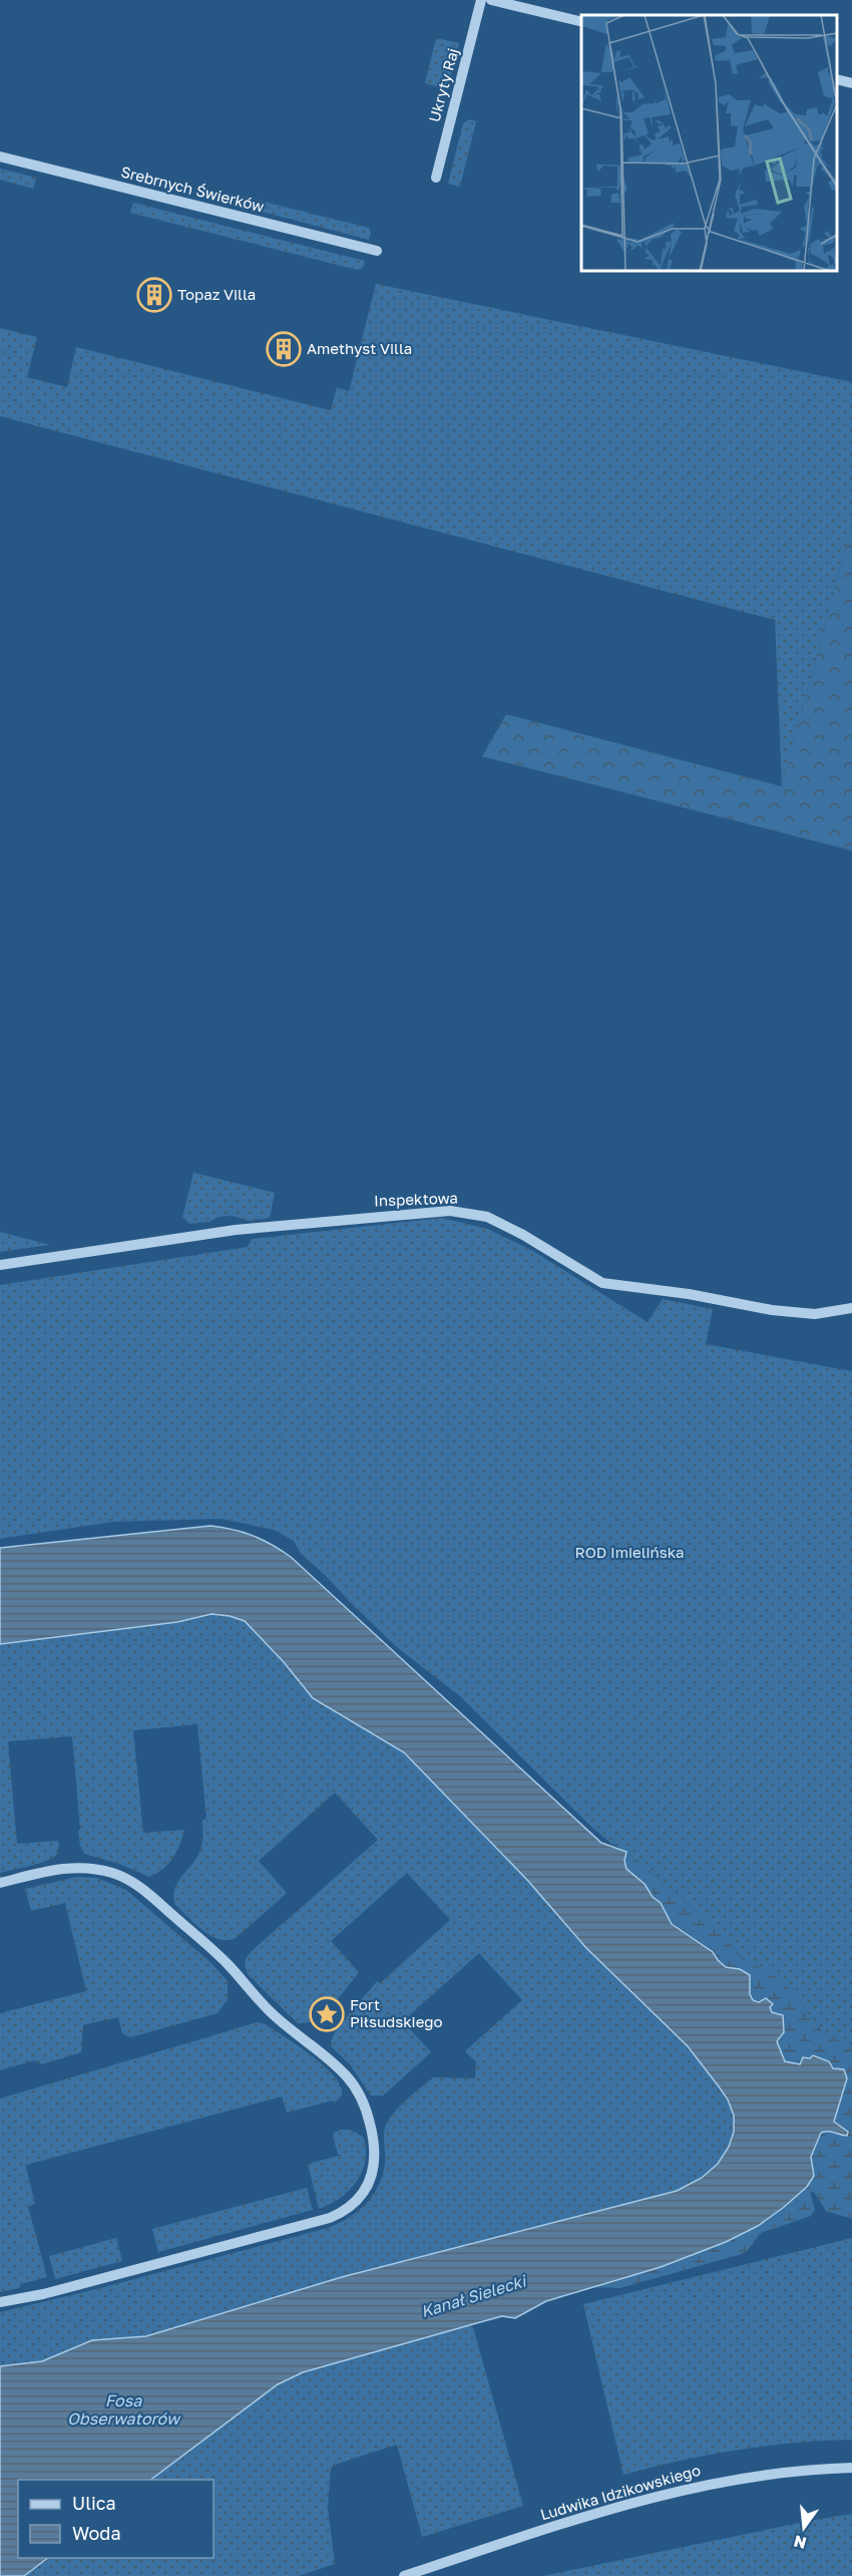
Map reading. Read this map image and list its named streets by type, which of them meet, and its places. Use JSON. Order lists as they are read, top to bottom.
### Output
{
  "streets": {
    "street": [
      "Ukryty Raj",
      "Srebrnych Świerków",
      "Inspektowa",
      "Ludwika Idzikowskiego"
    ]
  },
  "water": ["Kanał Sielecki", "Fosa Obserwatorów"],
  "parks": ["ROD Imielińska"],
  "places": {
    "building": ["Topaz Villa", "Amethyst Villa"],
    "place": ["Fort Piłsudskiego"]
  },
  "legend": ["Ulica", "Woda"],
  "north": "bottom"
}
